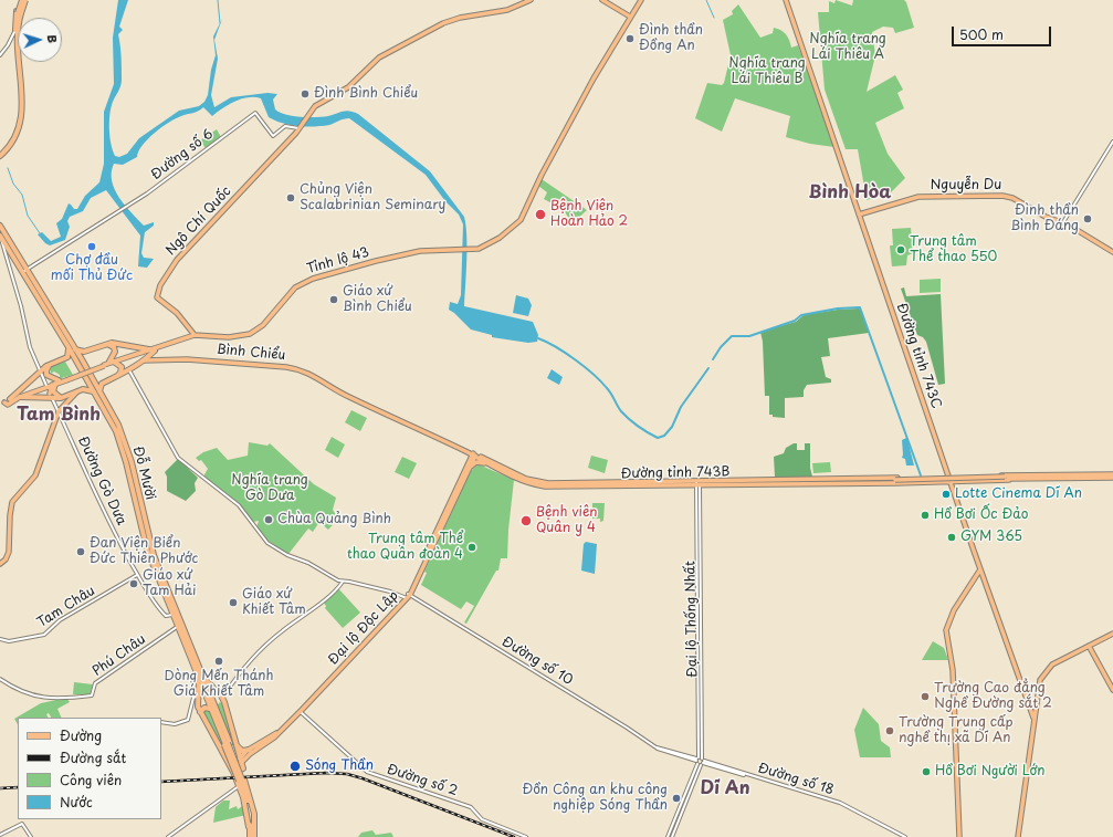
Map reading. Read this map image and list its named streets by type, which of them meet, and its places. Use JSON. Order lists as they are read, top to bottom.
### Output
{
  "streets": {
    "highway": ["Đỗ Mười"],
    "main road": [
      "Nguyễn Du",
      "Ngô Chí Quốc",
      "Tỉnh lộ 43",
      "Bình Chiểu",
      "Đường tỉnh 743C",
      "Đường tỉnh 743B",
      "Đại lộ Độc Lập"
    ],
    "street": [
      "Đường số 6",
      "Đường Gò Dưa",
      "Tam Châu",
      "Đại lộ Thống Nhất",
      "Phú Châu",
      "Đường số 10",
      "Đường số 18",
      "Đường số 2"
    ]
  },
  "crossings": [
    ["Đường số 6", "Ngô Chí Quốc"],
    ["Đường số 6", "Đỗ Mười"],
    ["Nguyễn Du", "Đường tỉnh 743C"],
    ["Ngô Chí Quốc", "Tỉnh lộ 43"],
    ["Tỉnh lộ 43", "Bình Chiểu"],
    ["Bình Chiểu", "Đường tỉnh 743B"],
    ["Đường tỉnh 743C", "Đường tỉnh 743B"],
    ["Đỗ Mười", "Đường Gò Dưa"],
    ["Đỗ Mười", "Phú Châu"],
    ["Đường tỉnh 743B", "Đại lộ Thống Nhất"],
    ["Đường tỉnh 743B", "Đại lộ Độc Lập"],
    ["Đường Gò Dưa", "Tam Châu"],
    ["Đại lộ Thống Nhất", "Đường số 10"],
    ["Đại lộ Thống Nhất", "Đường số 18"],
    ["Đại lộ Độc Lập", "Đường số 10"],
    ["Đại lộ Độc Lập", "Đường số 2"],
    ["Đường số 10", "Đường số 18"]
  ],
  "districts": ["Bình Hòa", "Tam Bình", "Dĩ An"],
  "parks": ["Nghĩa trang Lái Thiêu A", "Nghĩa trang Lái Thiêu B", "Nghĩa trang Gò Dưa"],
  "places": [
    "Đình thần Đồng An",
    "Đình Bình Chiểu",
    "Chủng Viện Scalabrinian Seminary",
    "Bệnh Viện Hoàn Hảo 2",
    "Đình thần Bình Đáng",
    "Chợ đầu mối Thủ Đức",
    "Trung tâm Thể thao 550",
    "Giáo xứ Bình Chiểu",
    "Lotte Cinema Dĩ An",
    "Hồ Bơi Ốc Đảo",
    "Chùa Quảng Bình",
    "Bệnh viên Quân y 4",
    "GYM 365",
    "Trung tâm Thể thao Quân đoàn 4",
    "Đan Viện Biển Đức Thiên Phước",
    "Giáo xứ Tam Hải",
    "Giáo xứ Khiết Tâm",
    "Dòng Mến Thánh Giá Khiết Tâm",
    "Trường Cao đẳng Nghề Đường sắt 2",
    "Trường Trung cấp nghề thị xã Dĩ An",
    "Sóng Thần",
    "Hồ Bơi Người Lớn",
    "Đồn Công an khu công nghiệp Sóng Thần"
  ],
  "legend": [
    "Đường",
    "Đường sắt",
    "Công viên",
    "Nước"
  ],
  "scale_bar": "500 m",
  "north": "right"
}
